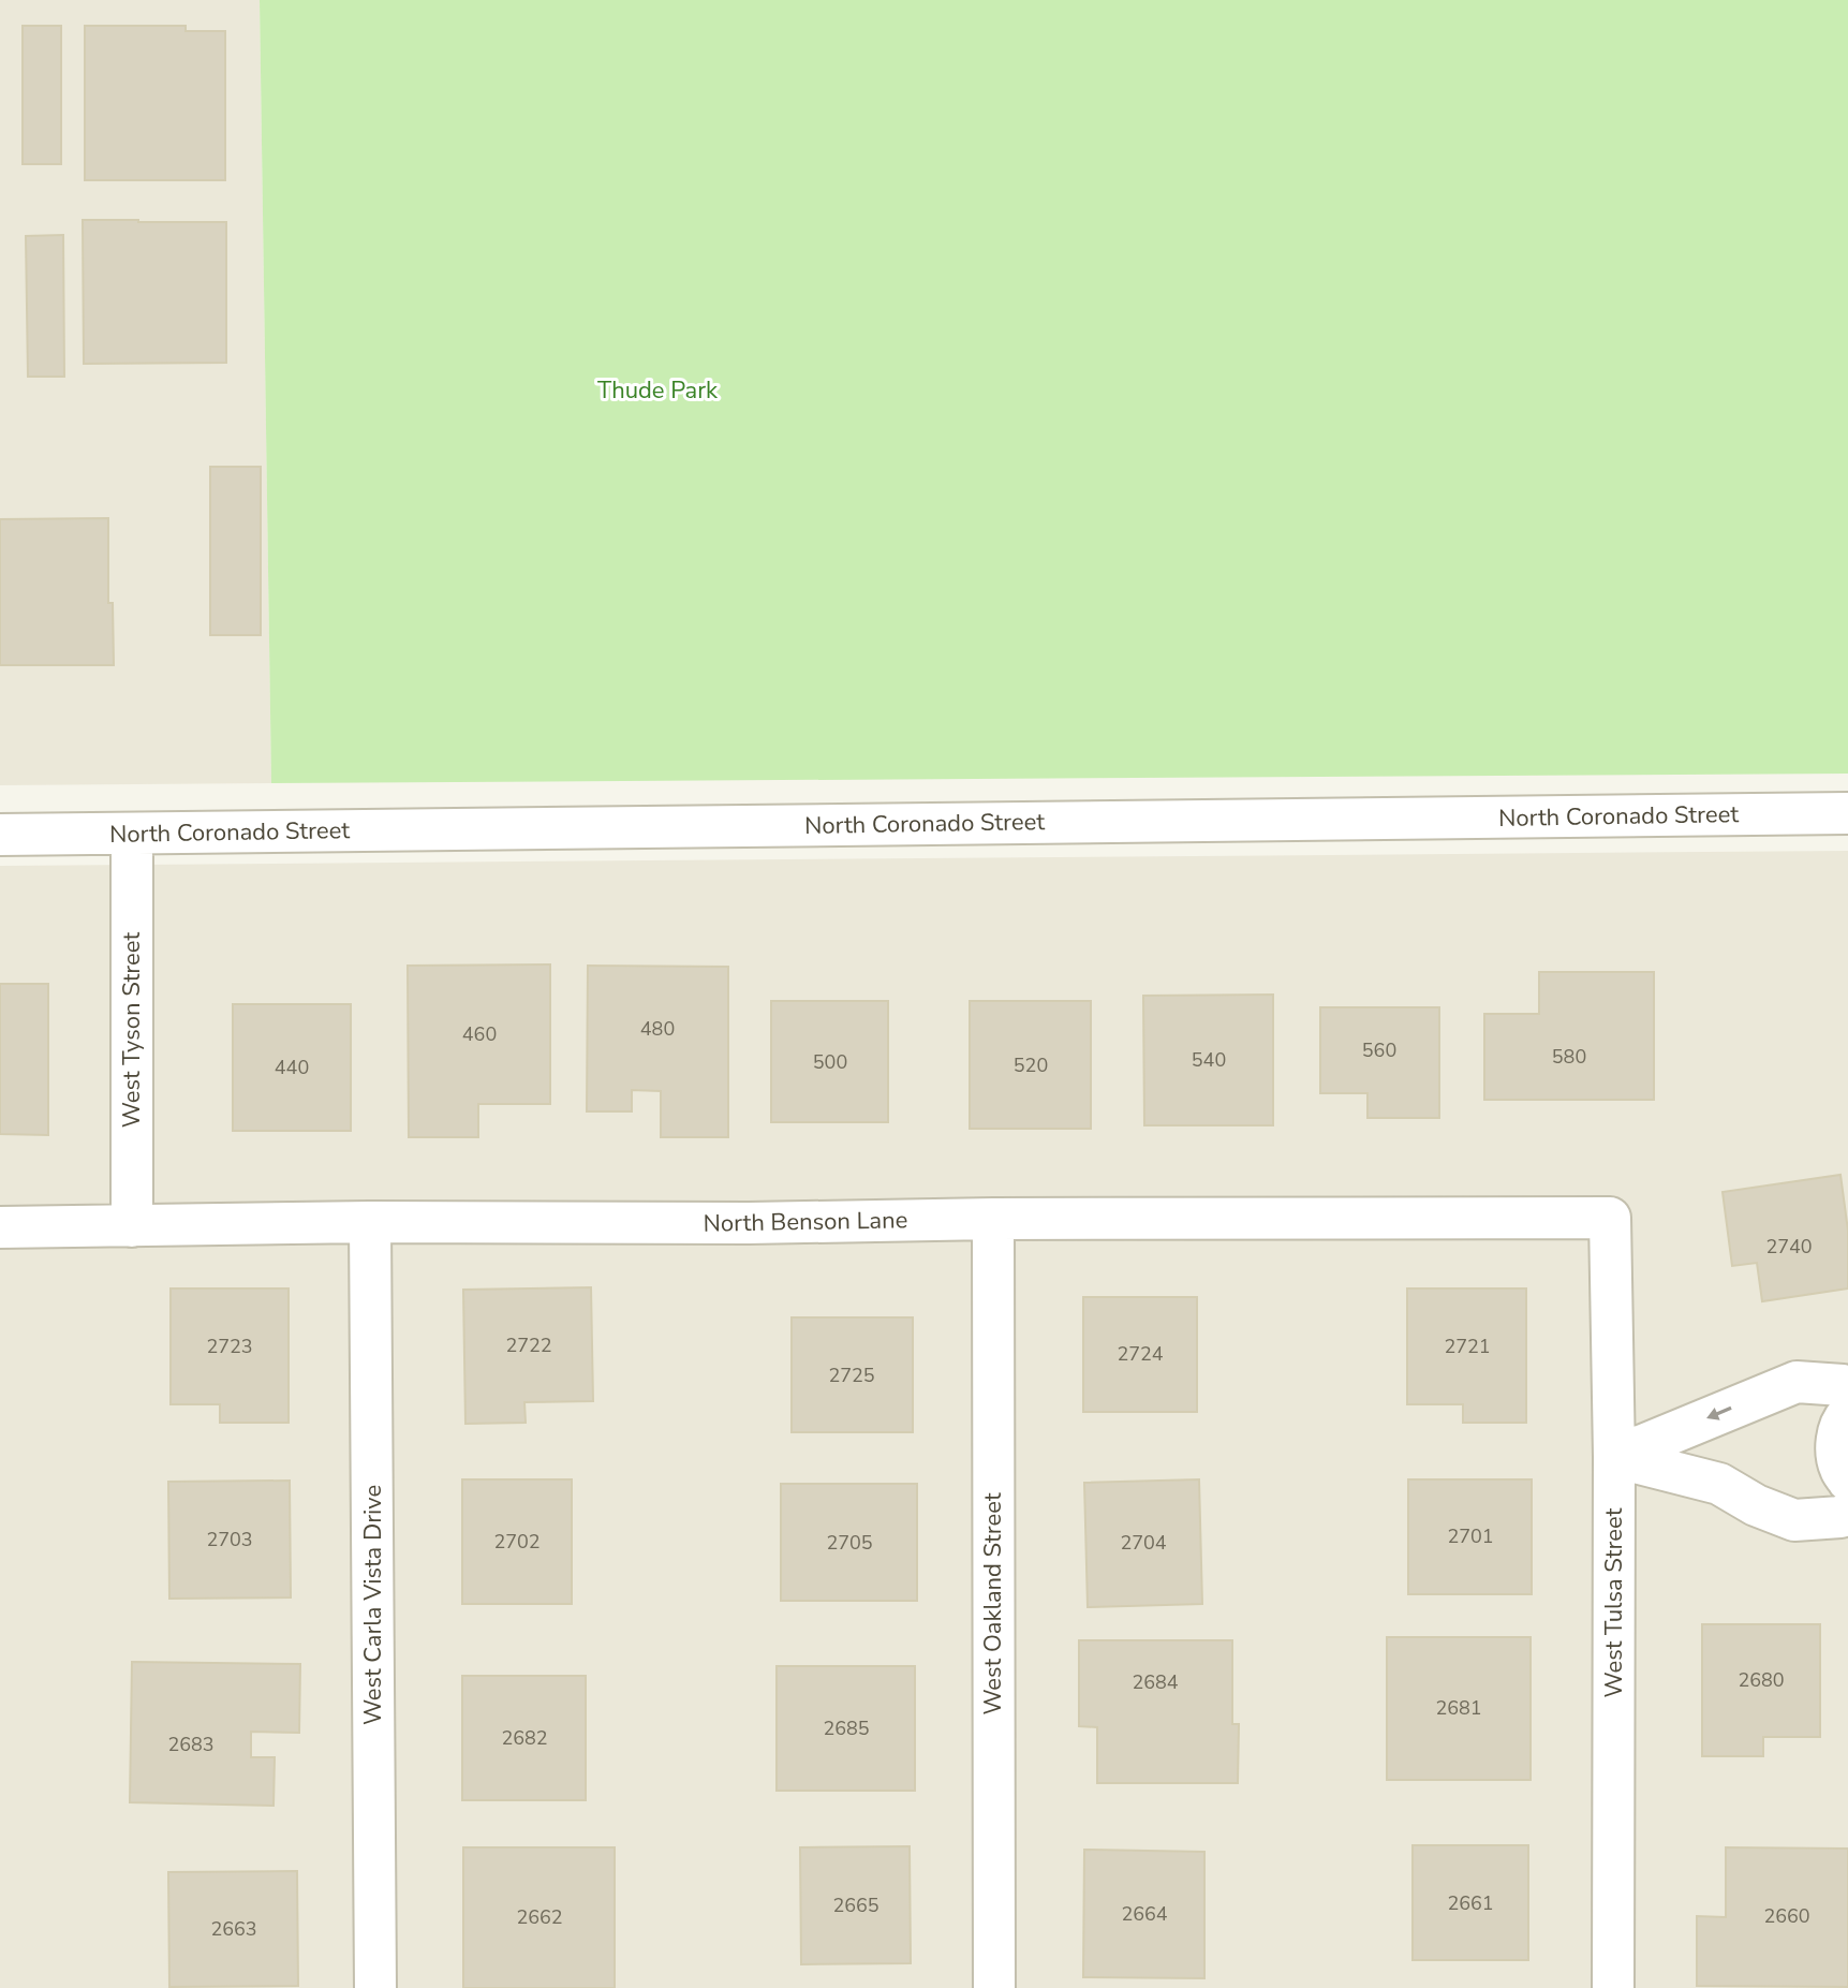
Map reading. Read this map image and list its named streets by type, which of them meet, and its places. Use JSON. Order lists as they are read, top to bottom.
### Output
{
  "streets": {
    "street": [
      "North Coronado Street",
      "West Tyson Street",
      "North Benson Lane",
      "West Tulsa Street",
      "West Oakland Street",
      "West Carla Vista Drive"
    ]
  },
  "crossings": [
    ["North Coronado Street", "West Tyson Street"],
    ["West Tyson Street", "North Benson Lane"],
    ["North Benson Lane", "West Tulsa Street"],
    ["North Benson Lane", "West Oakland Street"],
    ["North Benson Lane", "West Carla Vista Drive"]
  ],
  "parks": ["Thude Park"],
  "house_numbers": [
    "480",
    "460",
    "560",
    "580",
    "540",
    "500",
    "520",
    "440",
    "2740",
    "2722",
    "2723",
    "2721",
    "2724",
    "2725",
    "2701",
    "2703",
    "2702",
    "2705",
    "2704",
    "2680",
    "2684",
    "2681",
    "2685",
    "2682",
    "2683",
    "2661",
    "2665",
    "2664",
    "2660",
    "2662",
    "2663"
  ]
}
